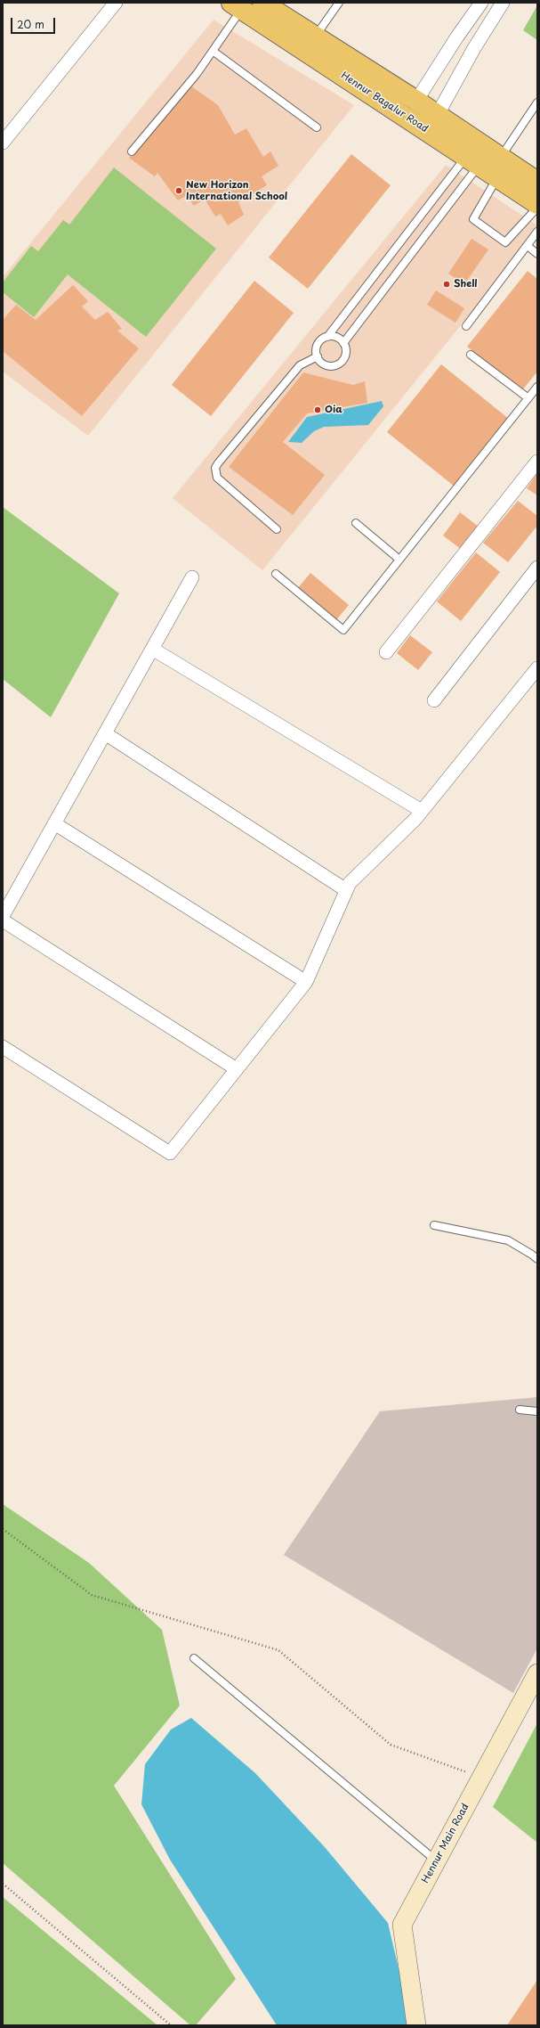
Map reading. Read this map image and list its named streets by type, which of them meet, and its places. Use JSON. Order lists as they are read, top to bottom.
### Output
{
  "streets": {
    "main road": ["Hennur Bagalur Road", "Hennur Main Road"]
  },
  "places": ["New Horizon International School", "Shell", "Oia"],
  "scale_bar": "20 m"
}
